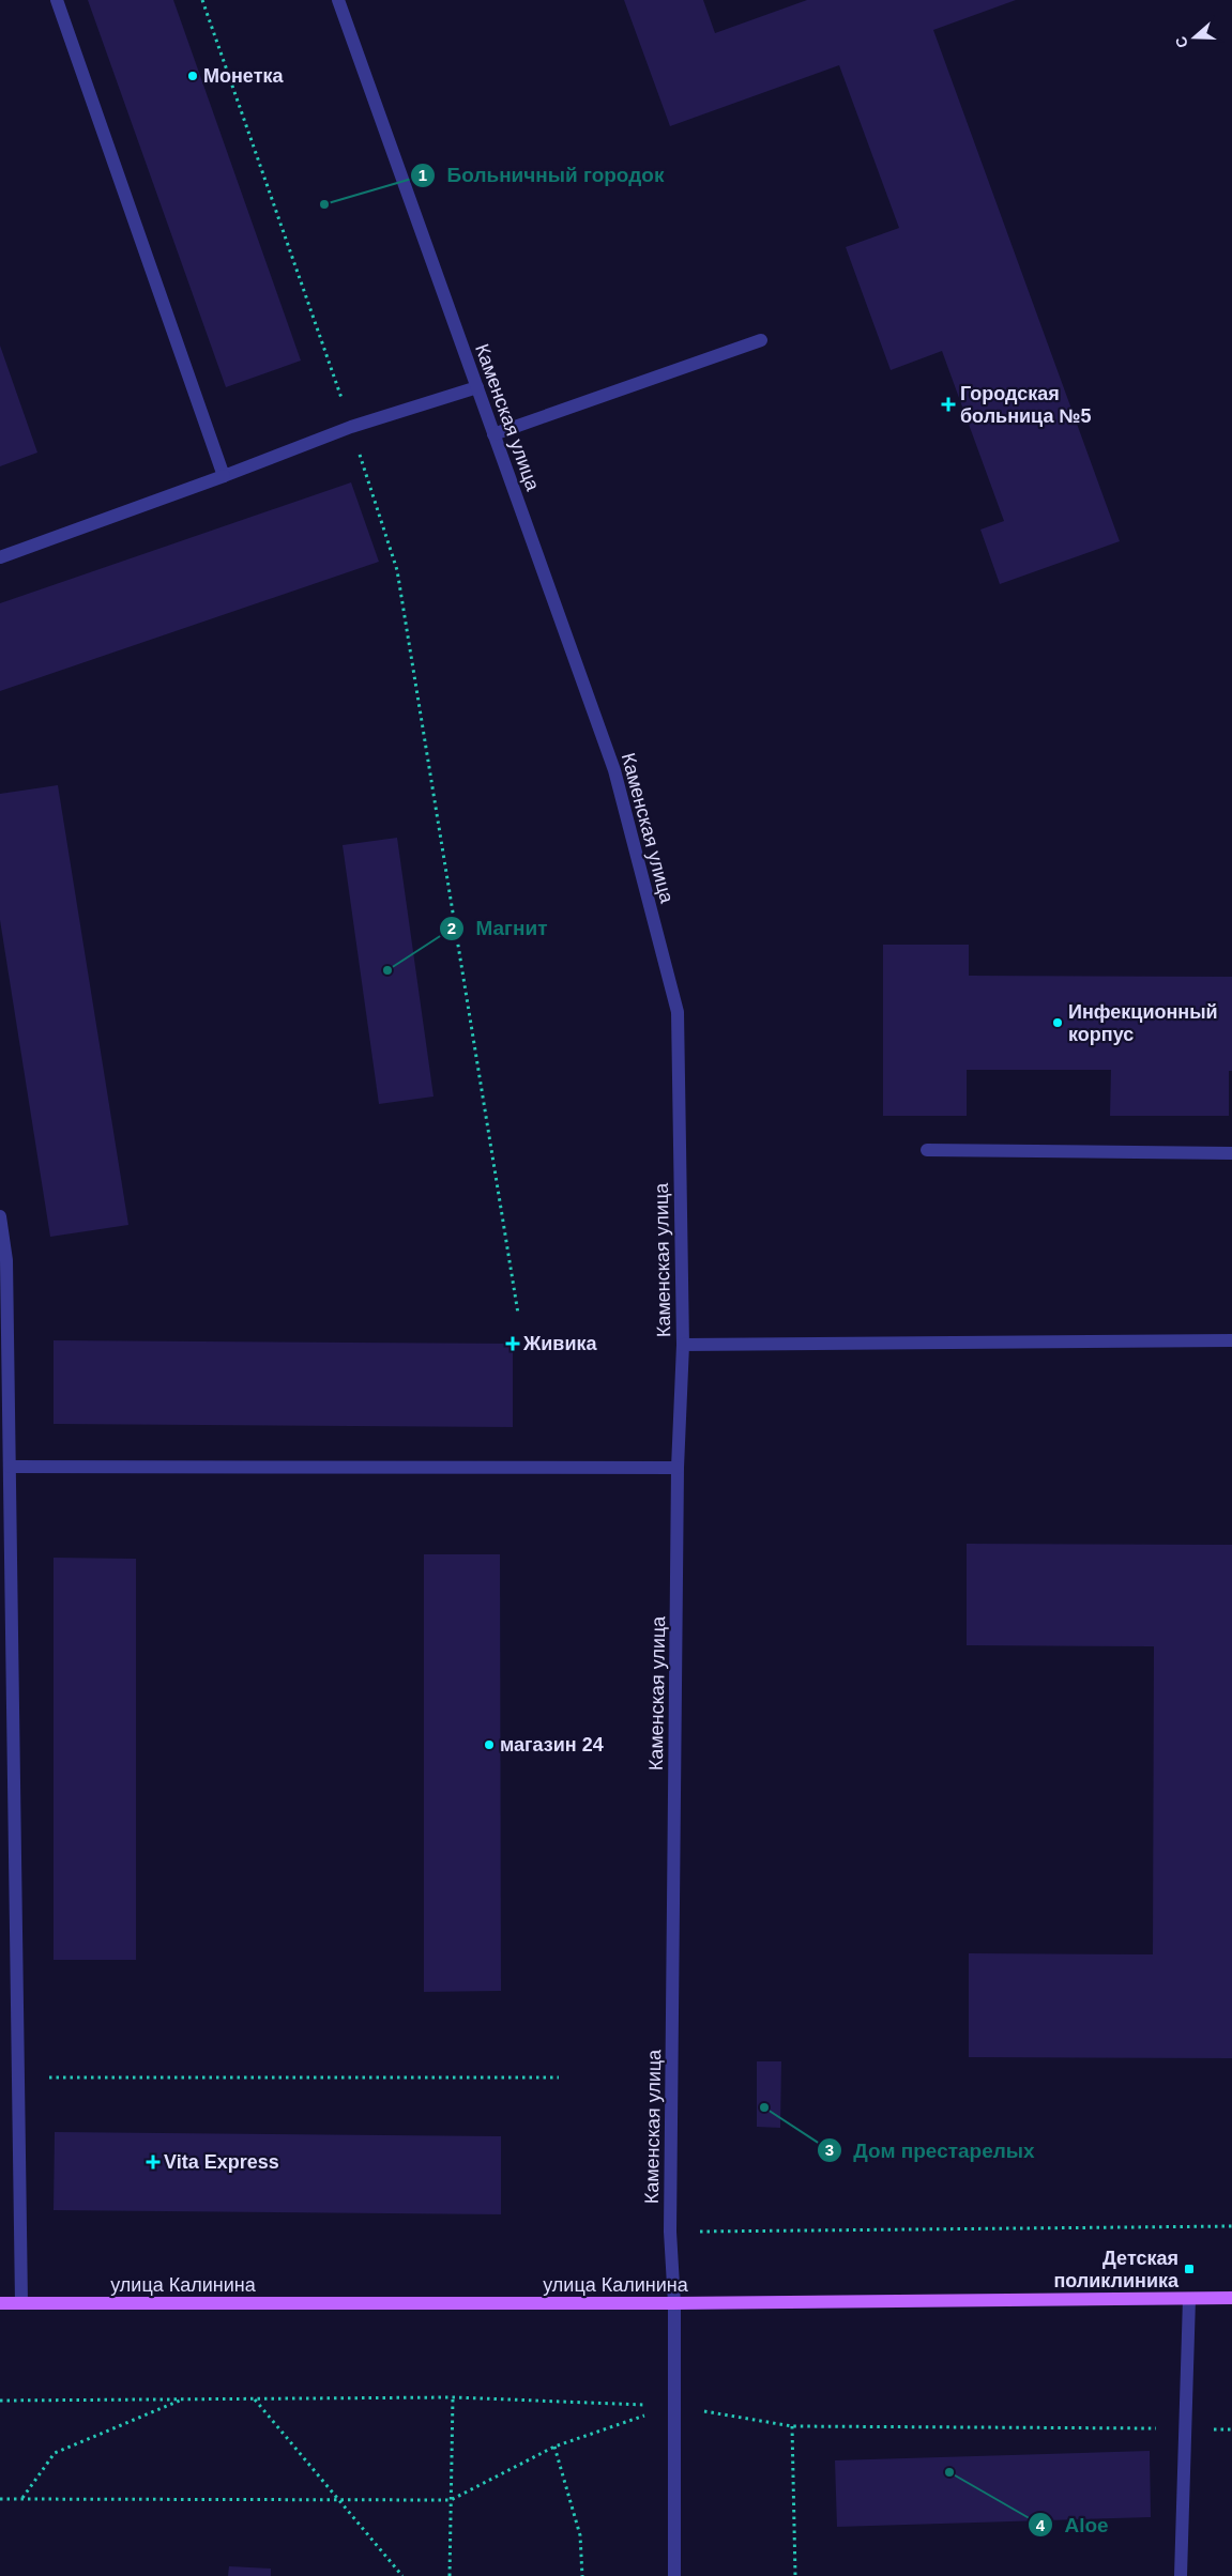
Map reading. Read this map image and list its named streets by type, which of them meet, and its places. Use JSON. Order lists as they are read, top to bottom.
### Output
{
  "streets": {
    "main road": ["улица Калинина"],
    "street": ["Каменская улица"]
  },
  "crossings": [
    ["Каменская улица", "улица Калинина"]
  ],
  "places": {
    "other": [
      "Монетка",
      "Больничный городок",
      "Магнит",
      "Инфекционный корпус",
      "магазин 24",
      "Дом престарелых",
      "Aloe"
    ],
    "health": ["Городская больница №5", "Живика", "Vita Express"],
    "transit": ["Детская поликлиника"]
  },
  "north": "left"
}
